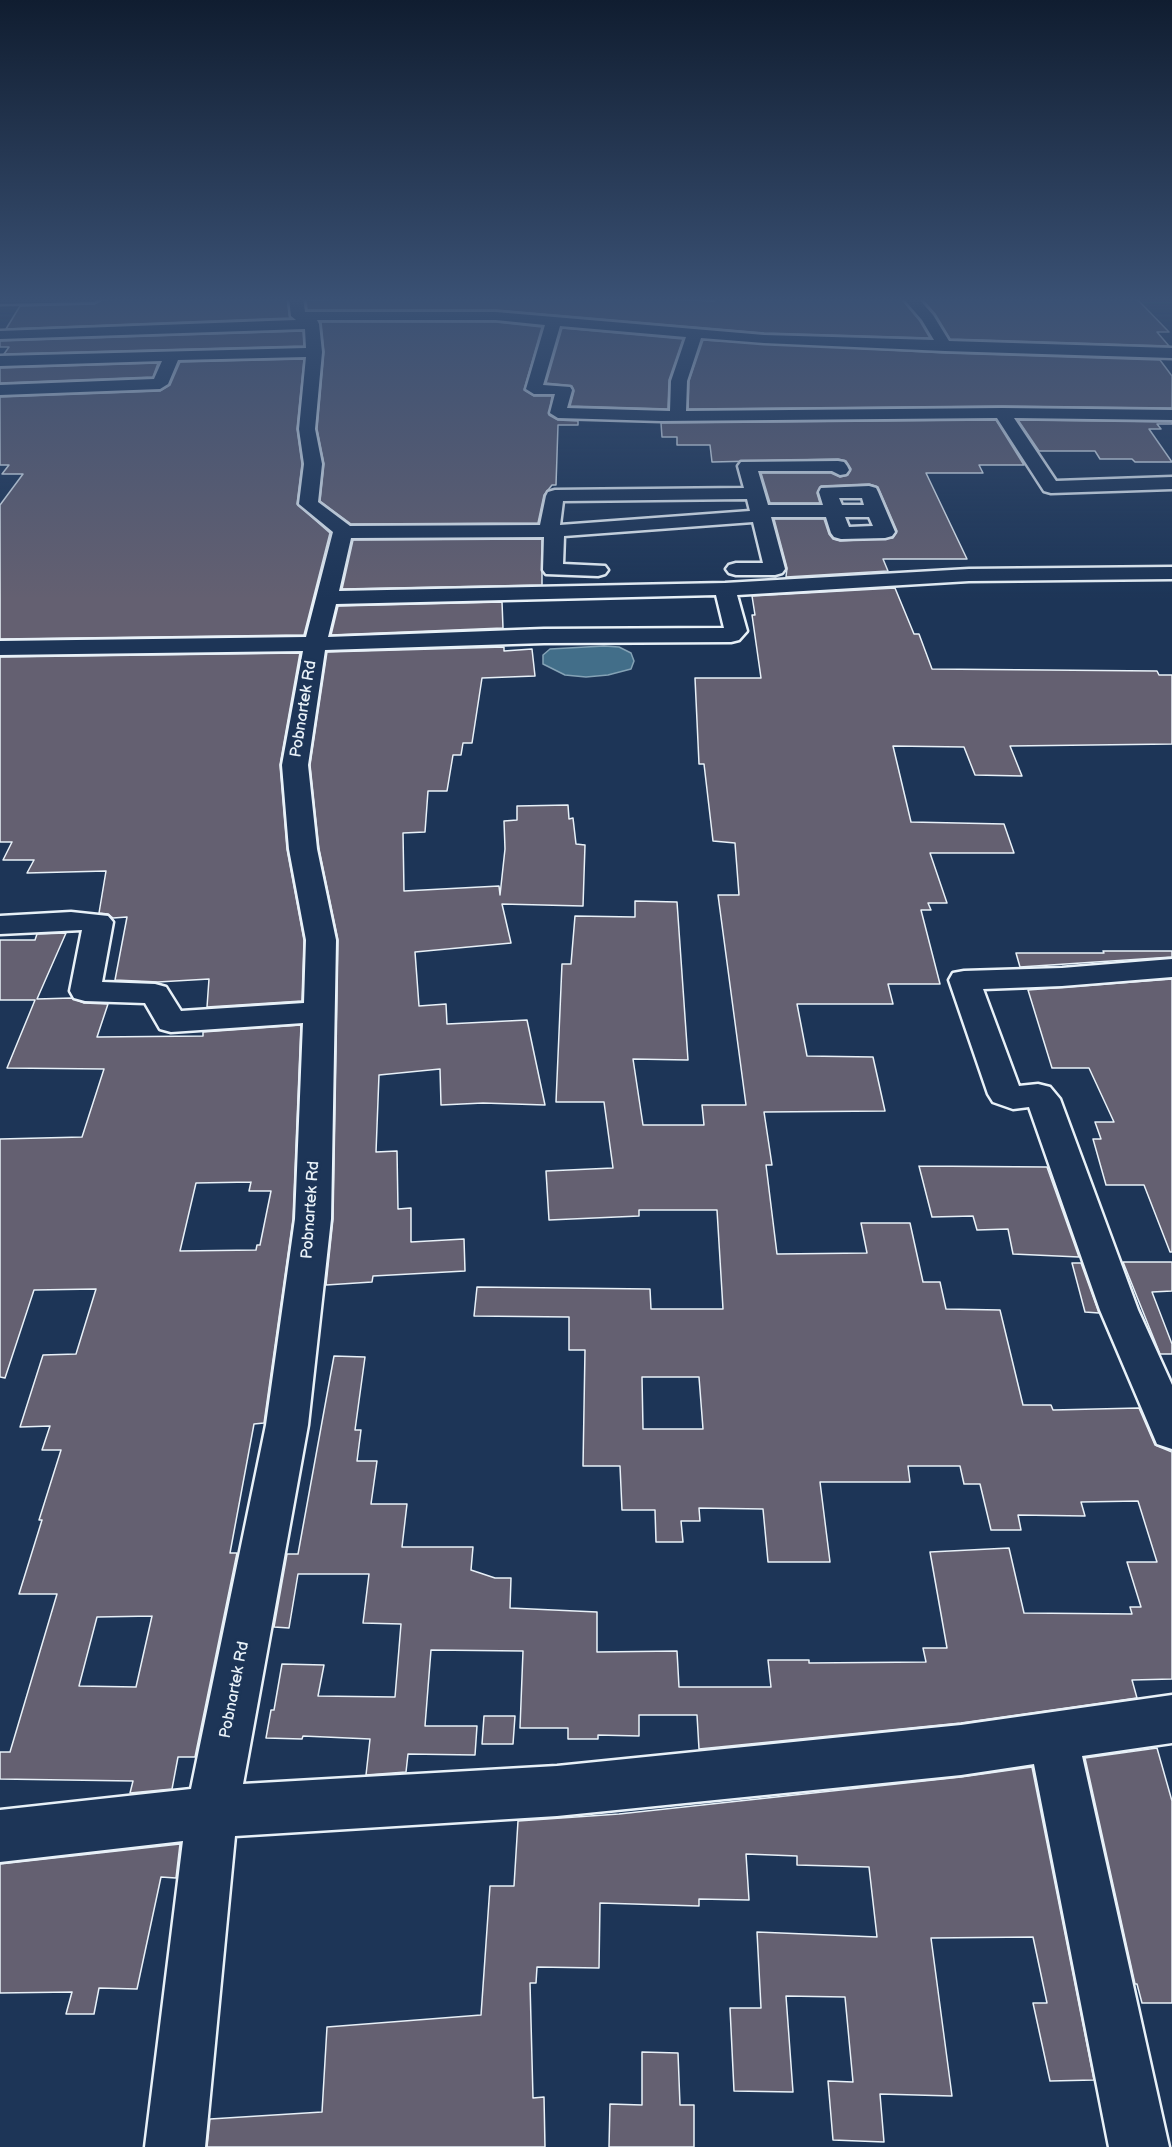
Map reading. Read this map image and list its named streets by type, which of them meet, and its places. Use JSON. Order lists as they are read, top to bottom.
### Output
{
  "streets": {
    "street": ["Pobnartek Rd"]
  }
}
